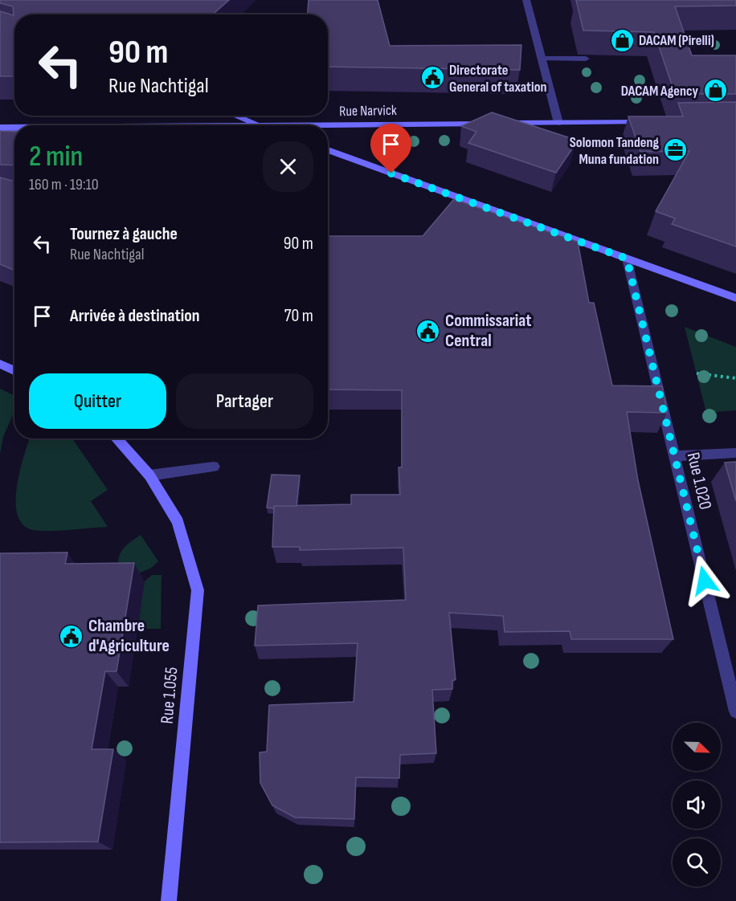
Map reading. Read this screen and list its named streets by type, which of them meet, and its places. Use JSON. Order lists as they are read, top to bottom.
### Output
{
  "streets": {
    "street": ["Rue Narvick", "Rue 1.020", "Rue 1.055"]
  },
  "places": {
    "shop": ["DACAM (Pirelli)", "DACAM Agency"],
    "public building": ["Directorate General of taxation", "Commissariat Central", "Chambre d'Agriculture"],
    "office": ["Solomon Tandeng Muna fundation"]
  },
  "north": "bottom right",
  "page": {
    "turn": ["90 m", "Rue Nachtigal"],
    "heading": ["2 min", "160 m · 19:10"],
    "list": [
      {
        "name": "Tournez à gauche",
        "note": "Rue Nachtigal",
        "value": "90 m"
      },
      {
        "name": "Arrivée à destination",
        "value": "70 m"
      }
    ],
    "buttons": ["Quitter", "Partager"]
  }
}
